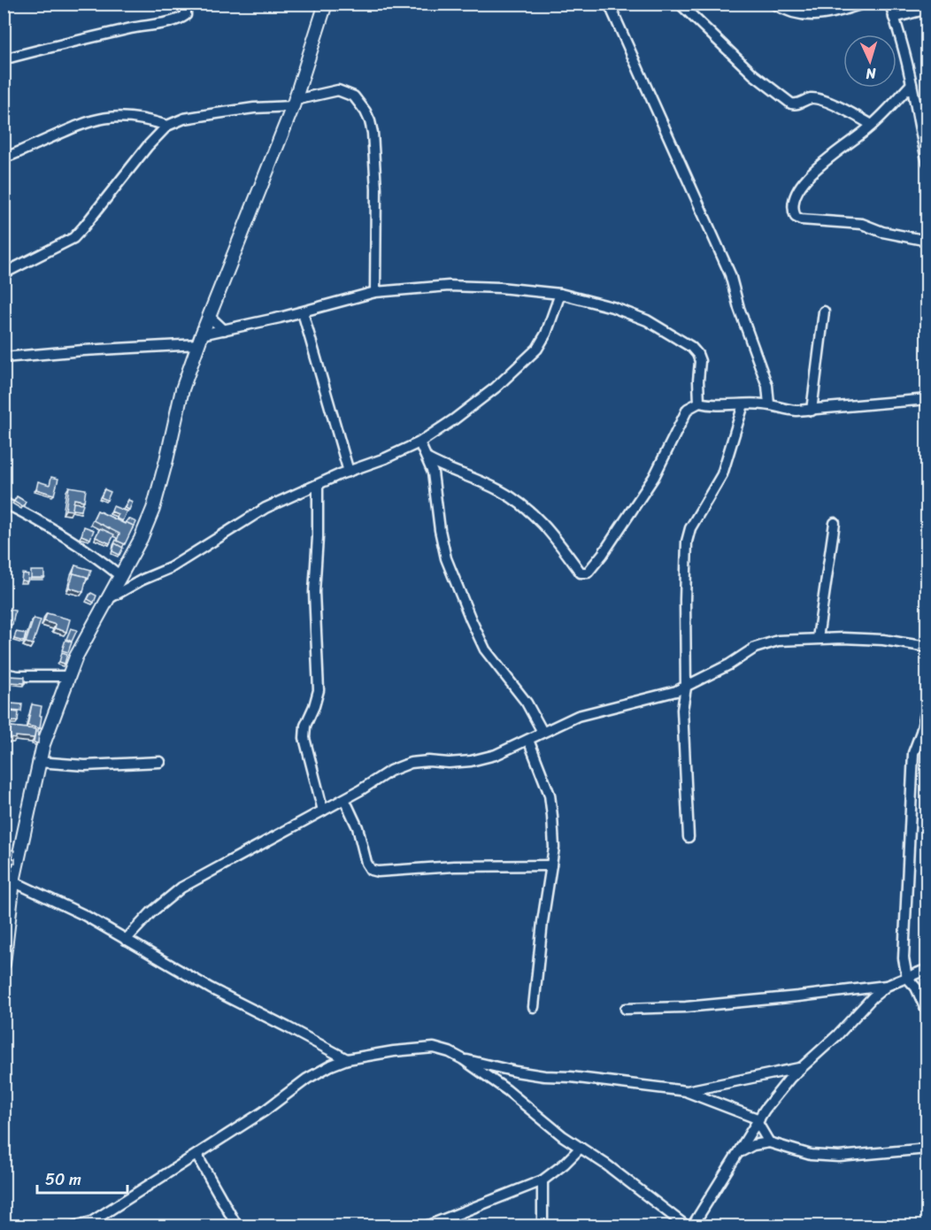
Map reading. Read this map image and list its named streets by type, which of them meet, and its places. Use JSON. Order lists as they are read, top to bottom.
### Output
{
  "scale_bar": "50 m",
  "north": "bottom"
}
